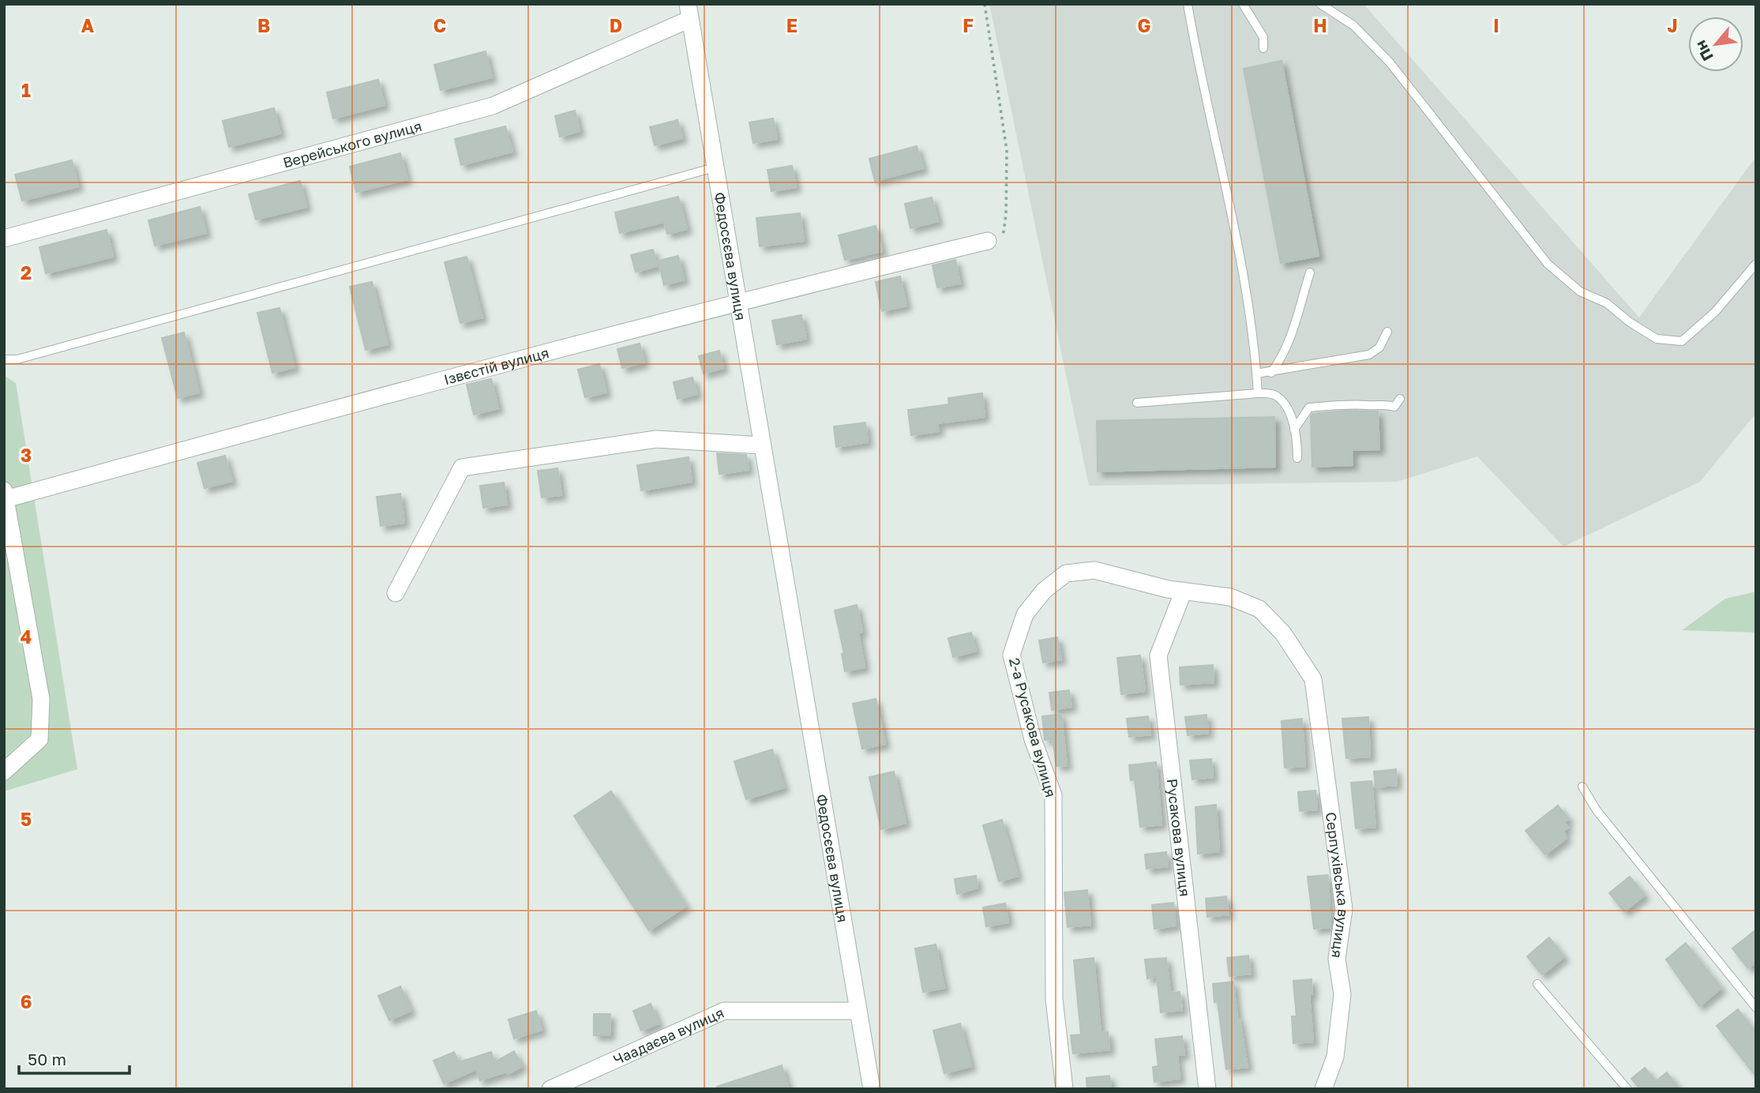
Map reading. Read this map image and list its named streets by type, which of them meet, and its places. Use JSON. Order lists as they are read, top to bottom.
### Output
{
  "streets": {
    "street": [
      "Верейського вулиця",
      "Федосєєва вулиця",
      "Ізвєстій вулиця",
      "2-а Русакова вулиця",
      "Русакова вулиця",
      "Серпухівська вулиця",
      "Чаадаєва вулиця"
    ]
  },
  "crossings": [
    ["Верейського вулиця", "Федосєєва вулиця"],
    ["Федосєєва вулиця", "Ізвєстій вулиця"],
    ["Федосєєва вулиця", "Чаадаєва вулиця"],
    ["2-а Русакова вулиця", "Русакова вулиця"],
    ["2-а Русакова вулиця", "Серпухівська вулиця"]
  ],
  "scale_bar": "50 m",
  "north": "bottom left",
  "grid": {
    "columns": [
      "A",
      "B",
      "C",
      "D",
      "E",
      "F",
      "G",
      "H",
      "I",
      "J"
    ],
    "rows": [
      "1",
      "2",
      "3",
      "4",
      "5",
      "6"
    ]
  }
}
